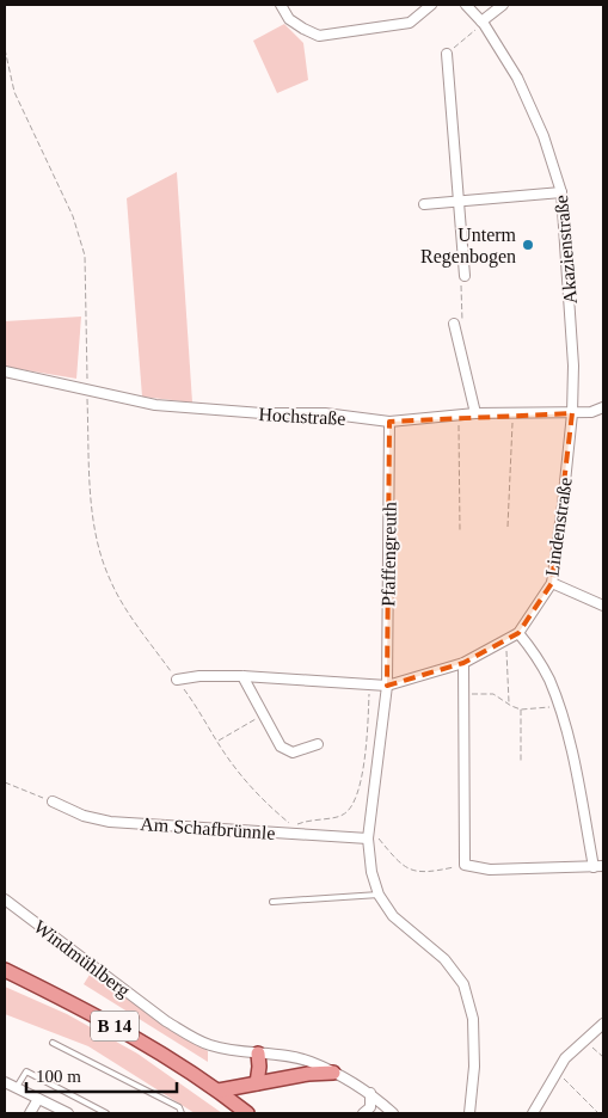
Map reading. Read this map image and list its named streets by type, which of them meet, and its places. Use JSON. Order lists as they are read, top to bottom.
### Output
{
  "streets": {
    "main road": ["B 14"],
    "street": [
      "Akazienstraße",
      "Hochstraße",
      "Lindenstraße",
      "Pfaffengreuth",
      "Am Schafbrünnle",
      "Windmühlberg"
    ]
  },
  "crossings": [
    ["Akazienstraße", "Hochstraße"],
    ["Akazienstraße", "Lindenstraße"],
    ["Hochstraße", "Lindenstraße"],
    ["Hochstraße", "Pfaffengreuth"],
    ["Lindenstraße", "Pfaffengreuth"],
    ["Pfaffengreuth", "Am Schafbrünnle"]
  ],
  "places": ["Unterm Regenbogen"],
  "scale_bar": "100 m"
}
